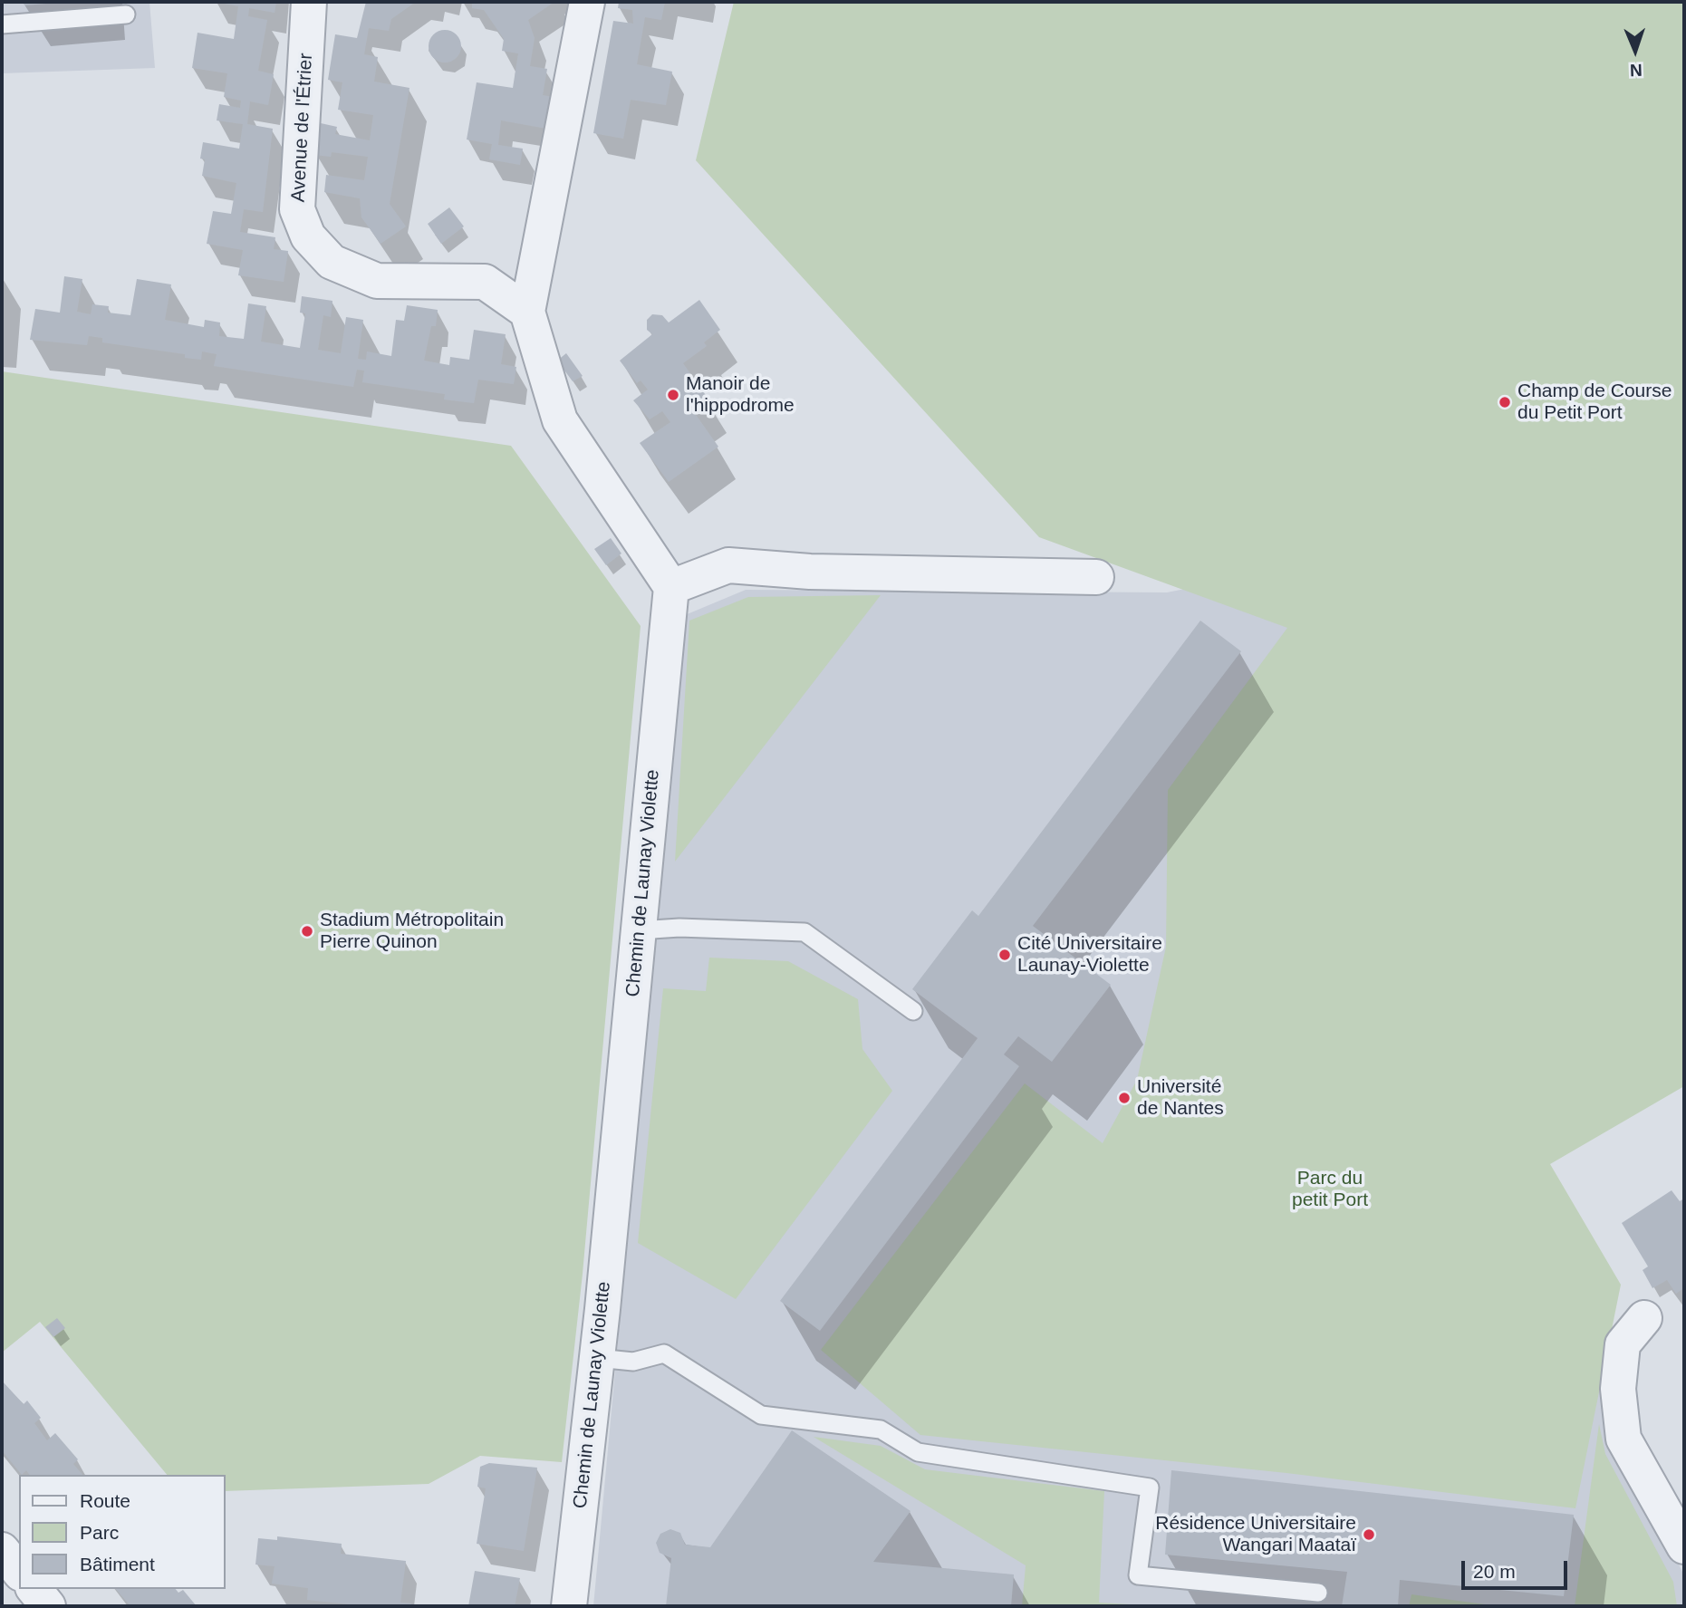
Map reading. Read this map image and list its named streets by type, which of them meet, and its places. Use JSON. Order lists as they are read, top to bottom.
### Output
{
  "streets": {
    "street": ["Avenue de l'Étrier", "Chemin de Launay Violette"]
  },
  "parks": ["Parc du petit Port"],
  "places": [
    "Manoir de l'hippodrome",
    "Champ de Course du Petit Port",
    "Stadium Métropolitain Pierre Quinon",
    "Cité Universitaire Launay-Violette",
    "Université de Nantes",
    "Résidence Universitaire Wangari Maataï"
  ],
  "legend": ["Route", "Parc", "Bâtiment"],
  "scale_bar": "20 m",
  "north": "bottom"
}
